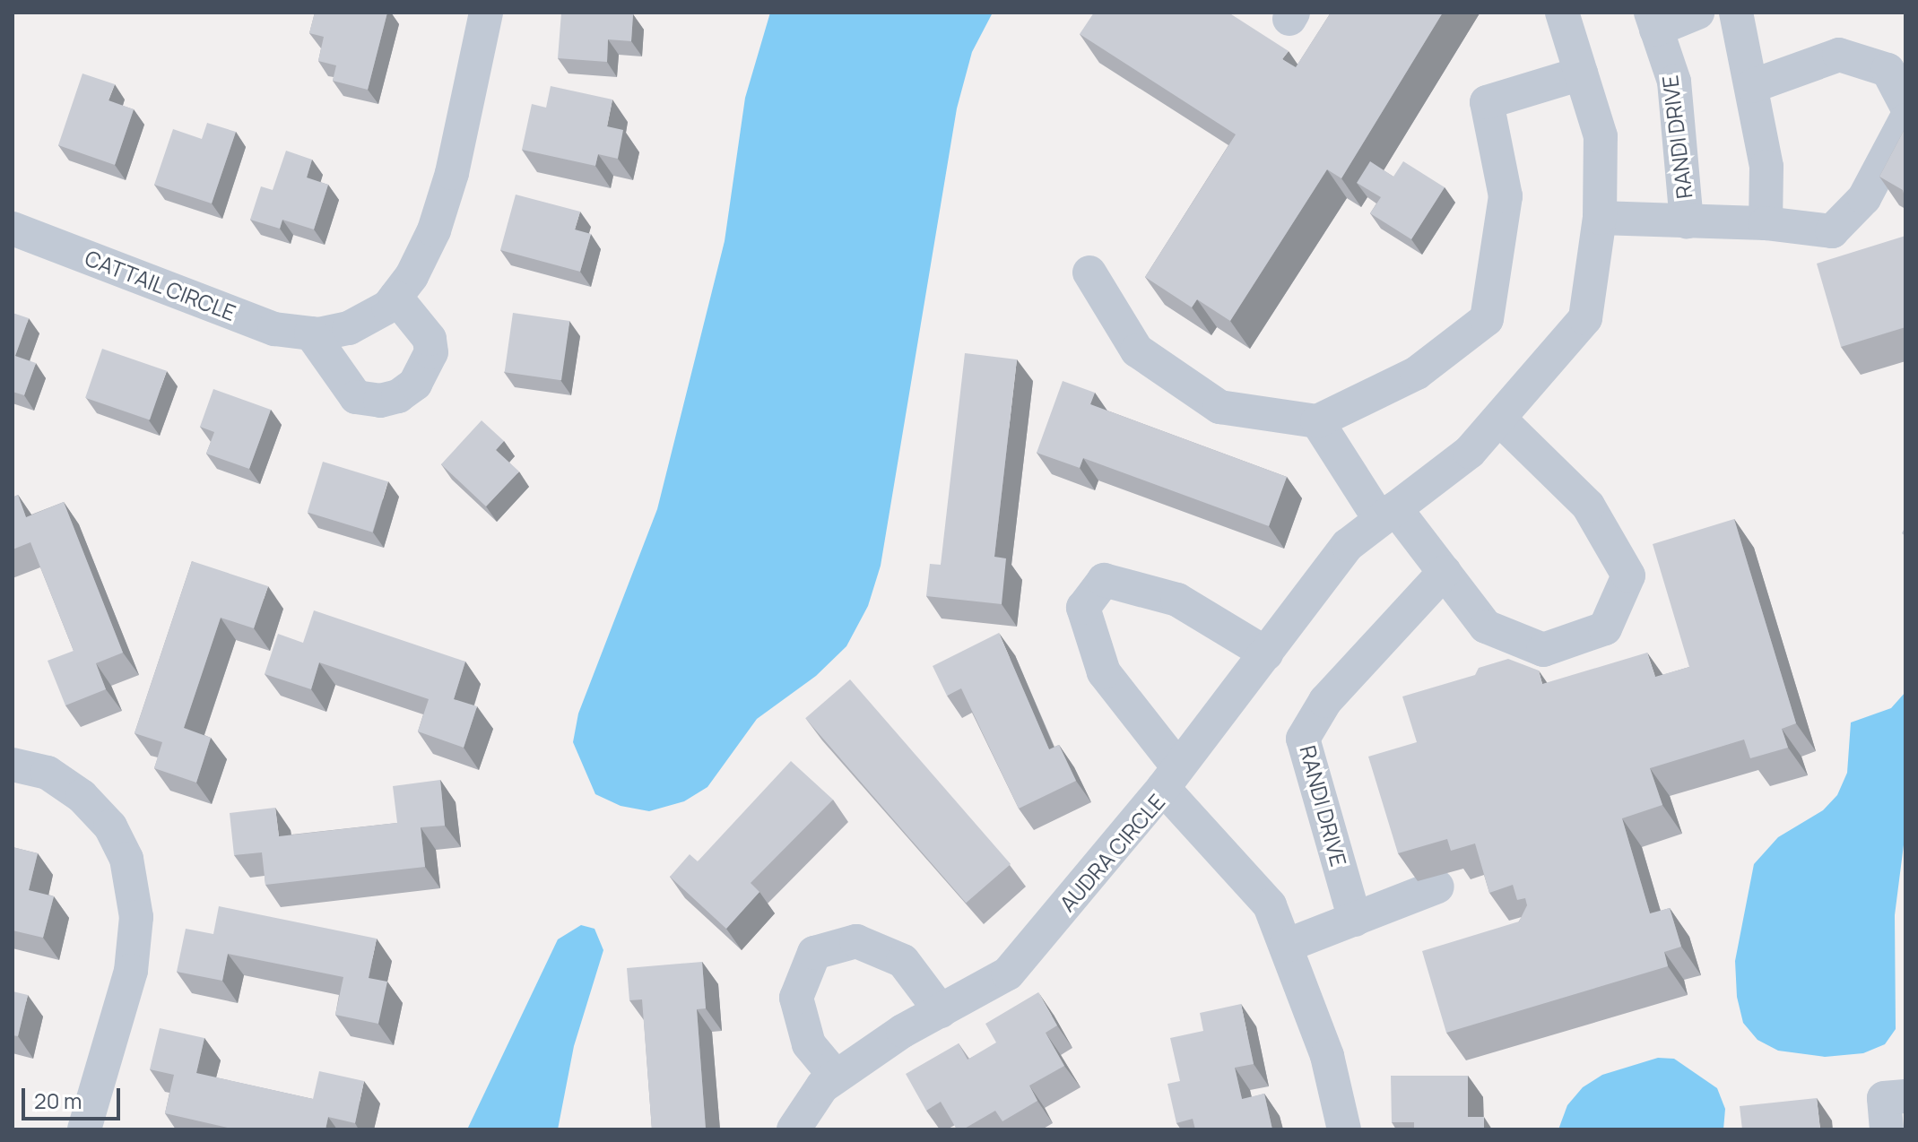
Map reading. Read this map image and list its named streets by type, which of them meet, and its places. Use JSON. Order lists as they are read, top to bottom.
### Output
{
  "streets": {
    "street": ["RANDI DRIVE", "CATTAIL CIRCLE", "AUDRA CIRCLE"]
  },
  "scale_bar": "20 m"
}
